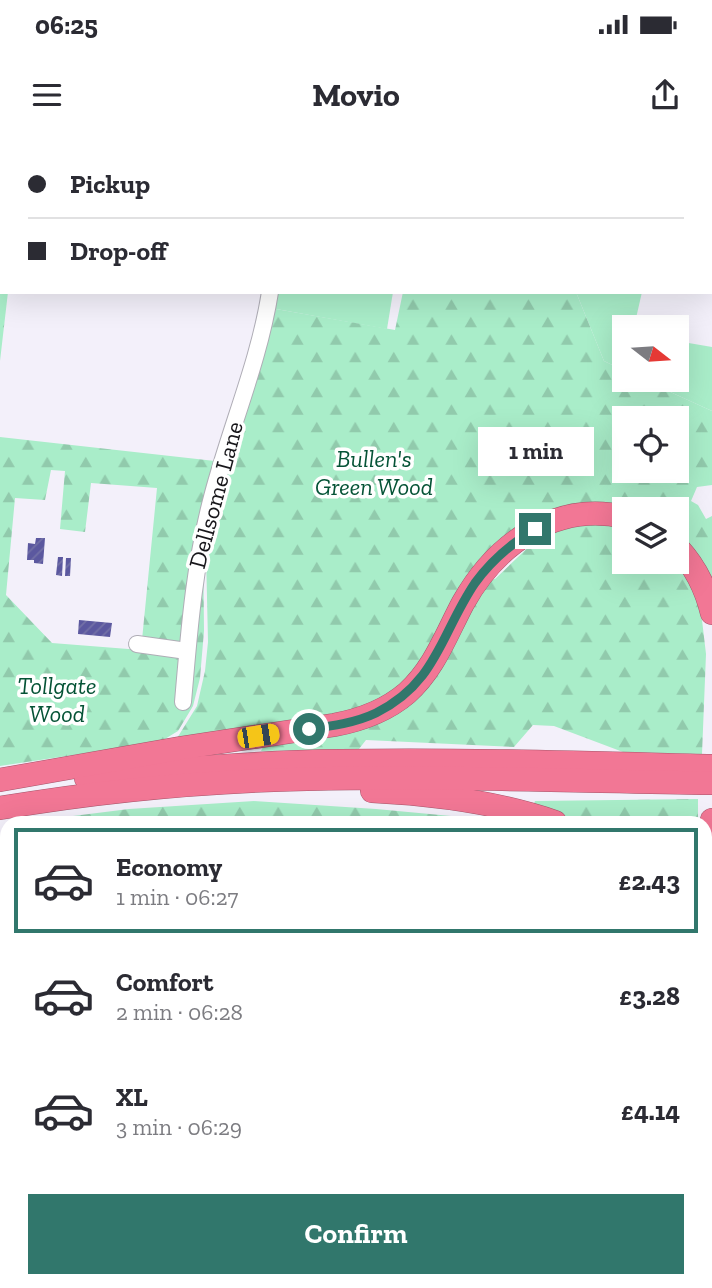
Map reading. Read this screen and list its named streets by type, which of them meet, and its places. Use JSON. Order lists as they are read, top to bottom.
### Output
{
  "streets": {
    "street": ["Dellsome Lane"]
  },
  "parks": ["Bullen's Green Wood", "Tollgate Wood"],
  "north": "right",
  "page": {
    "status": "06:25",
    "header": "Movio",
    "banner": ["Pickup", "Drop-off"],
    "bubble": "1 min",
    "list": [
      {
        "name": "Economy",
        "note": "1 min · 06:27",
        "value": "£2.43"
      },
      {
        "name": "Comfort",
        "note": "2 min · 06:28",
        "value": "£3.28"
      },
      {
        "name": "XL",
        "note": "3 min · 06:29",
        "value": "£4.14"
      }
    ],
    "buttons": "Confirm"
  }
}
